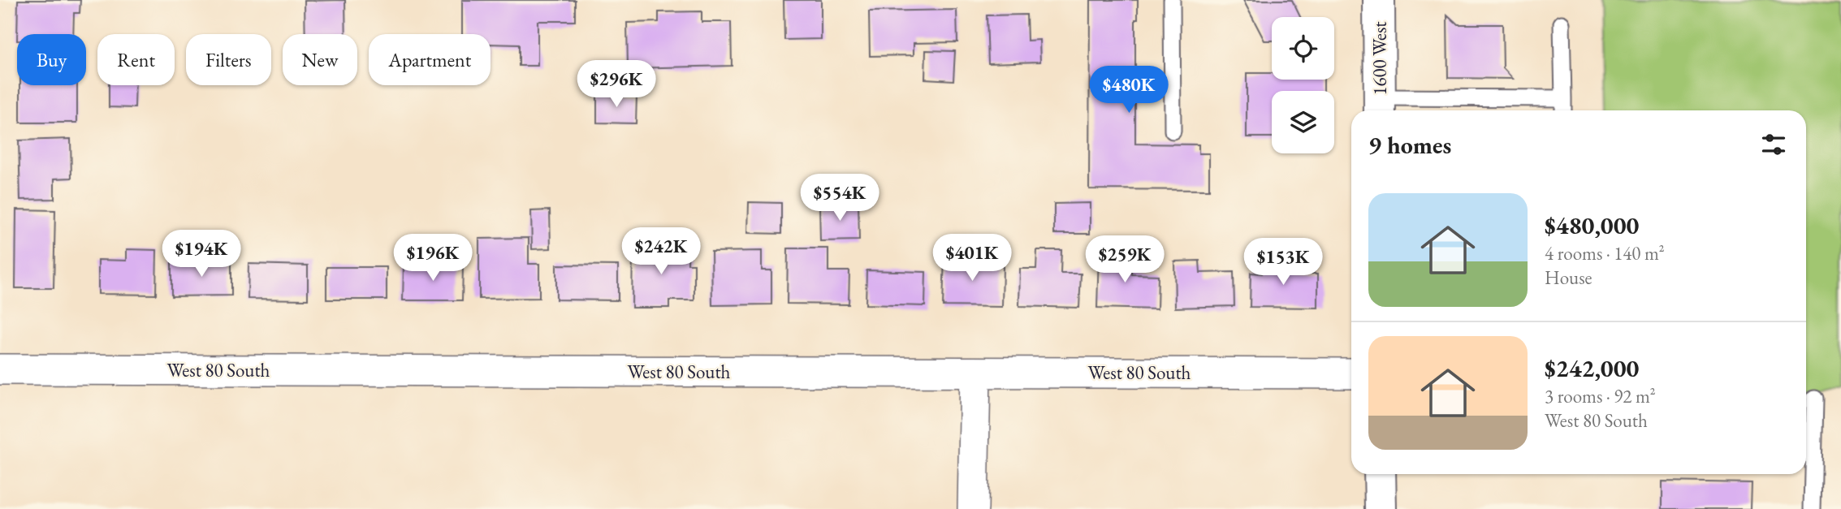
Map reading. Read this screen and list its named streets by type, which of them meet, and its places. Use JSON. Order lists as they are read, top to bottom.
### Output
{
  "streets": {
    "street": ["1600 West", "West 80 South"]
  },
  "page": {
    "chip": [
      "Buy",
      "Rent",
      "Filters",
      "New",
      "Apartment"
    ],
    "price": [
      "$296K",
      "$480K",
      "$554K",
      "$242K",
      "$194K",
      "$196K",
      "$401K",
      "$259K",
      "$153K"
    ],
    "heading": "9 homes",
    "list": [
      {
        "name": "$480,000",
        "note": "4 rooms · 140 m² · House"
      },
      {
        "name": "$242,000",
        "note": "3 rooms · 92 m² · West 80 South"
      }
    ]
  }
}
